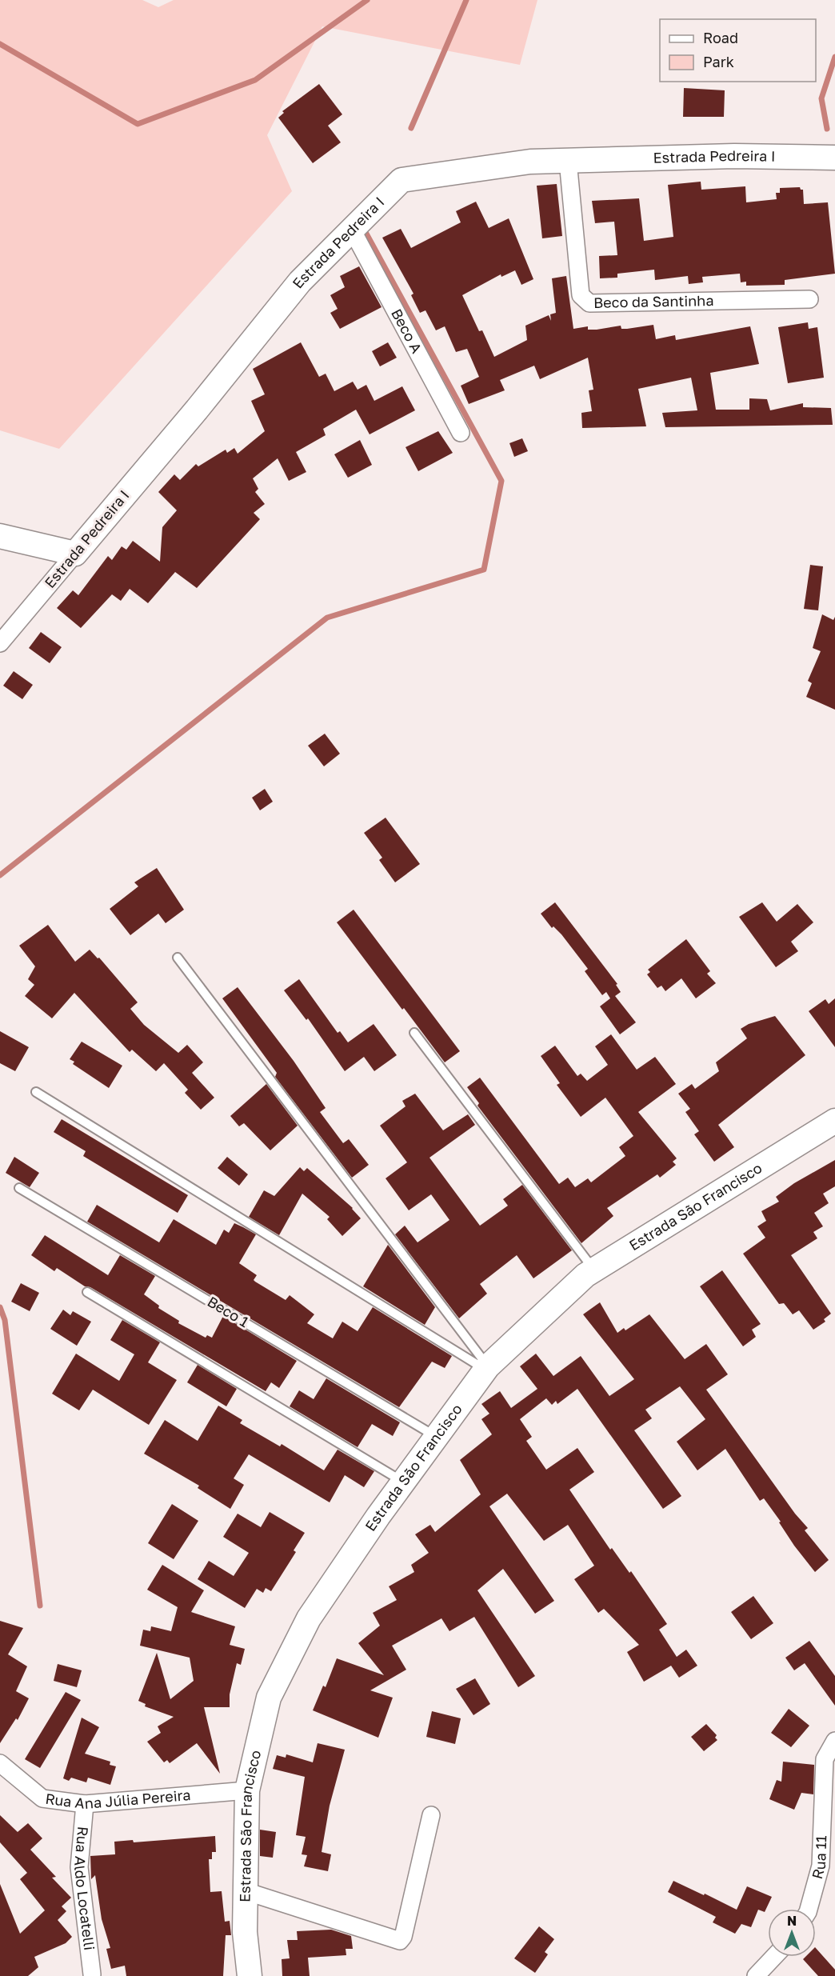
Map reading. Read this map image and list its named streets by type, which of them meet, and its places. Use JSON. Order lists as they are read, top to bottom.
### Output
{
  "streets": {
    "main road": ["Estrada Pedreira I", "Estrada São Francisco"],
    "street": [
      "Beco da Santinha",
      "Beco A",
      "Rua Ana Júlia Pereira",
      "Rua 11",
      "Rua Aldo Locatelli"
    ],
    "lane": ["Beco 1"]
  },
  "crossings": [
    ["Estrada Pedreira I", "Beco da Santinha"],
    ["Estrada Pedreira I", "Beco A"],
    ["Estrada São Francisco", "Beco 1"],
    ["Estrada São Francisco", "Rua Ana Júlia Pereira"],
    ["Rua Ana Júlia Pereira", "Rua Aldo Locatelli"]
  ],
  "legend": ["Road", "Park"],
  "north": "top"
}
